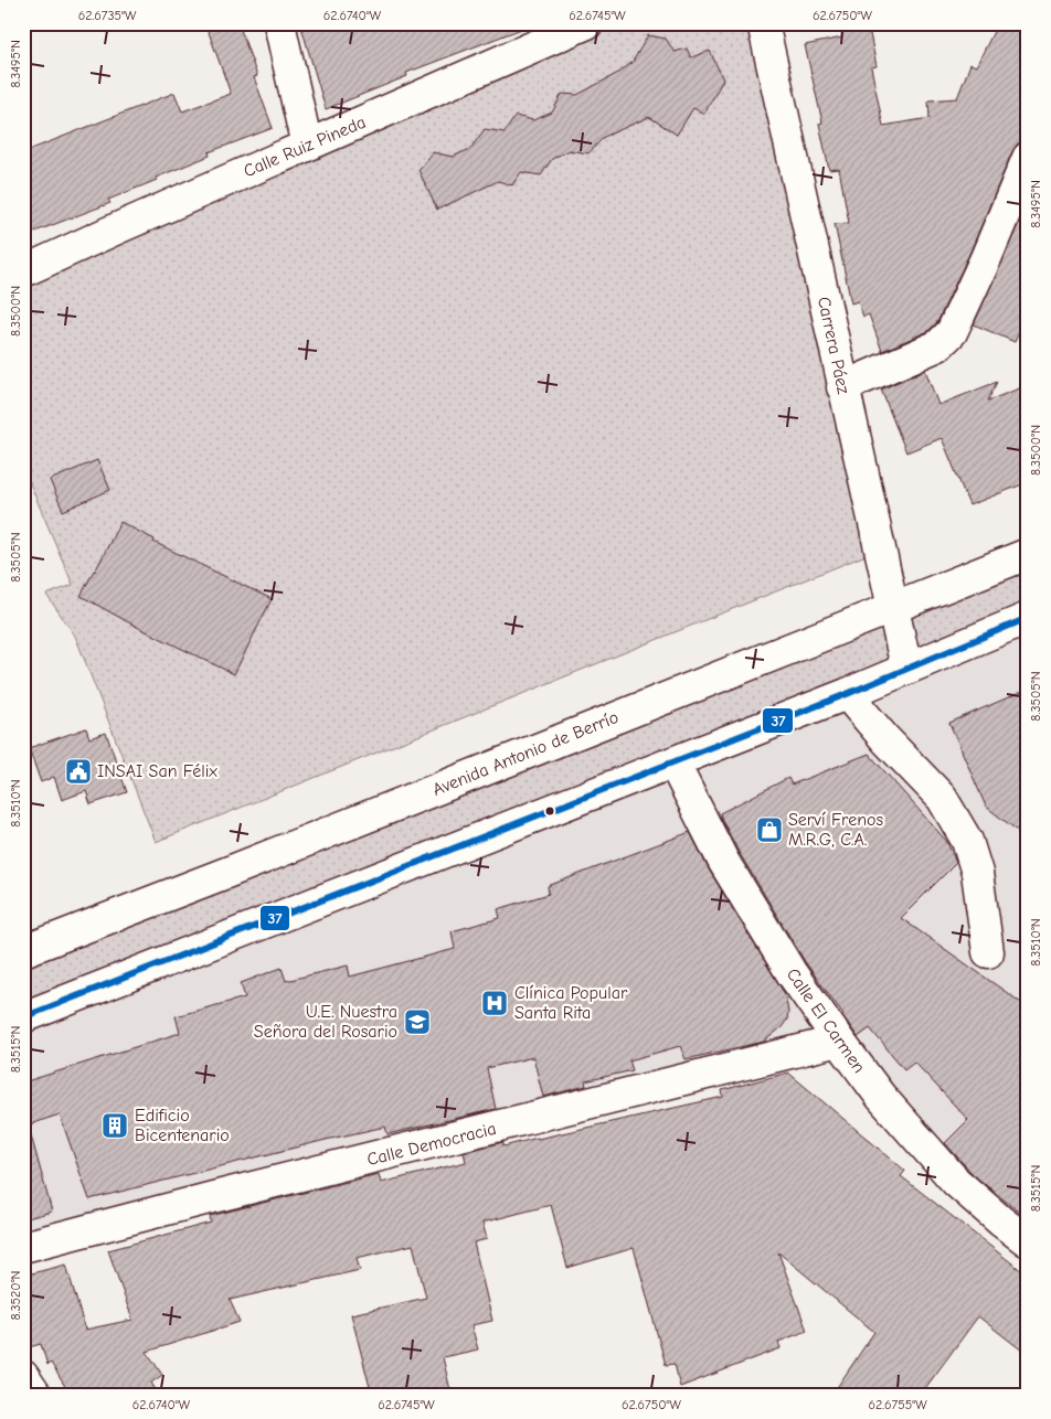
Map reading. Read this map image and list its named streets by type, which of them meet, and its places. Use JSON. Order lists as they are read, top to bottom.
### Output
{
  "streets": {
    "street": [
      "Calle Ruiz Pineda",
      "Carrera Páez",
      "Avenida Antonio de Berrío",
      "Calle El Carmen",
      "Calle Democracia"
    ]
  },
  "crossings": [
    ["Carrera Páez", "Avenida Antonio de Berrío"],
    ["Calle El Carmen", "Calle Democracia"]
  ],
  "places": {
    "public building": ["INSAI San Félix"],
    "shop": ["Serví Frenos M.R.G, C.A."],
    "hospital": ["Clínica Popular Santa Rita"],
    "school or university": ["U.E. Nuestra Señora del Rosario"],
    "building": ["Edificio Bicentenario"]
  },
  "lines": ["transit line 37"],
  "coordinates": [
    "62.6735°W",
    "62.6740°W",
    "62.6745°W",
    "62.6750°W",
    "8.3495°N",
    "8.3500°N",
    "8.3505°N",
    "8.3510°N",
    "8.3515°N",
    "8.3520°N",
    "62.6755°W"
  ]
}
